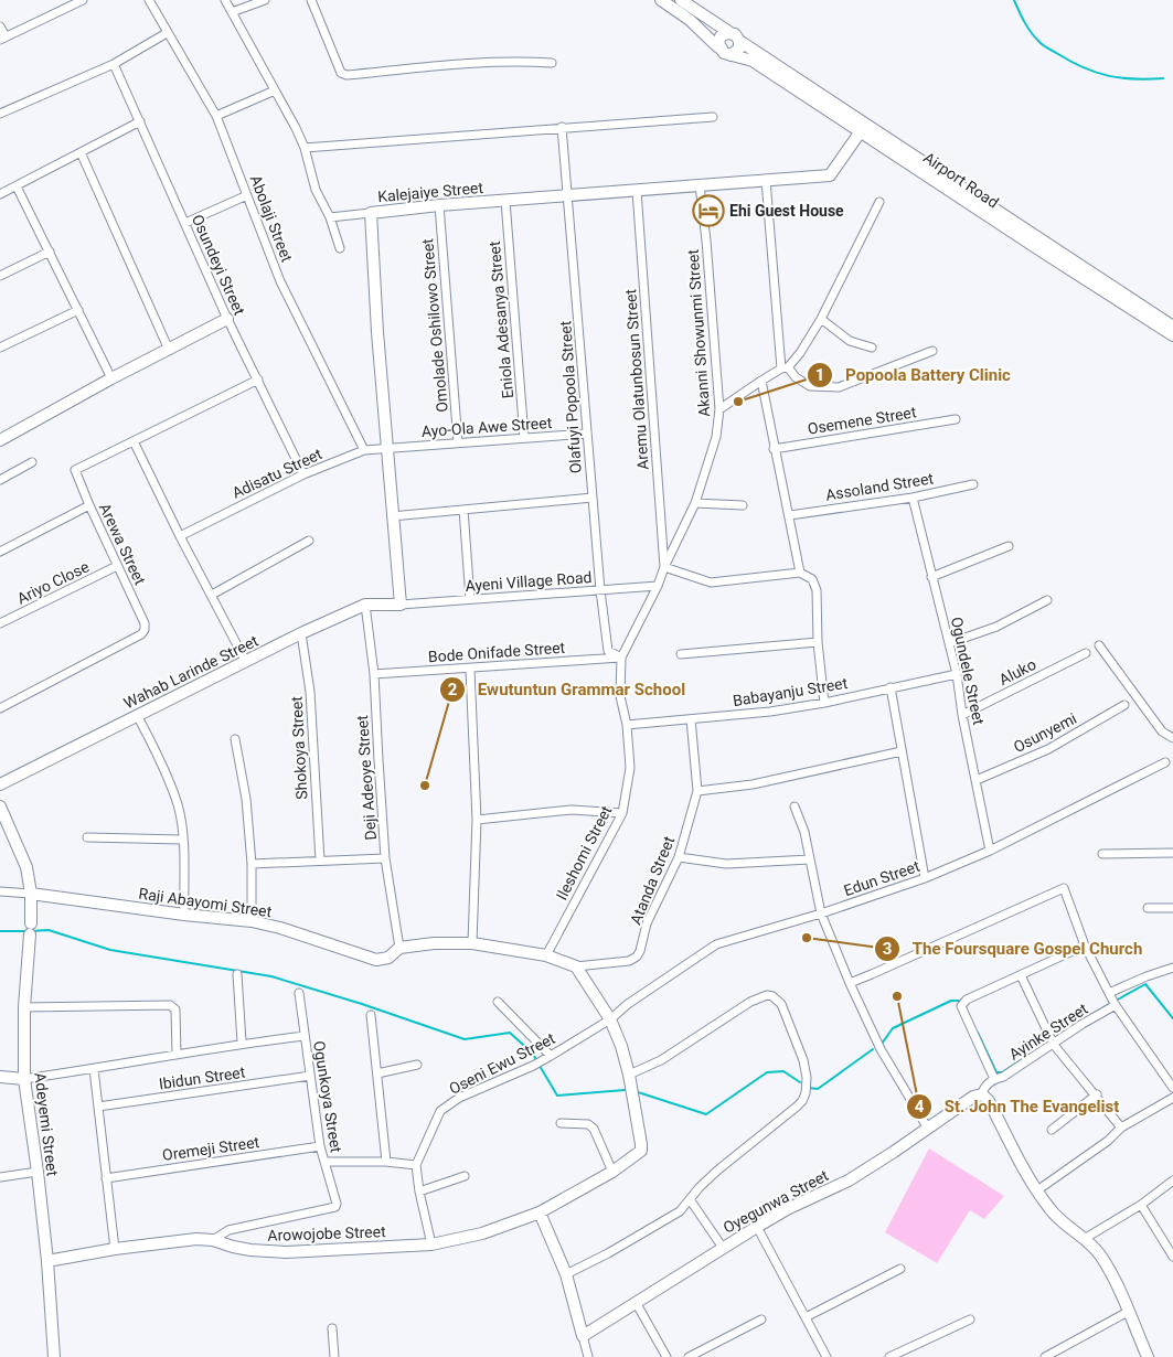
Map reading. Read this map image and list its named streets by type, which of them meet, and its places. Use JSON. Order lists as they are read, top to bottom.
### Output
{
  "streets": {
    "street": [
      "Airport Road",
      "Kalejaiye Street",
      "Abolaji Street",
      "Osundeyi Street",
      "Eniola Adesanya Street",
      "Omolade Oshilowo Street",
      "Akanni Showunmi Street",
      "Aremu Olatunbosun Street",
      "Olafuyi Popoola Street",
      "Osemene Street",
      "Ayo-Ola Awe Street",
      "Adisatu Street",
      "Assoland Street",
      "Arewa Street",
      "Ayeni Village Road",
      "Ariyo Close",
      "Bode Onifade Street",
      "Ogundele Street",
      "Wahab Larinde Street",
      "Aluko",
      "Babayanju Street",
      "Osunyemi",
      "Shokoya Street",
      "Deji Adeoye Street",
      "Ileshomi Street",
      "Edun Street",
      "Atanda Street",
      "Raji Abayomi Street",
      "Ayinke Street",
      "Oseni Ewu Street",
      "Ibidun Street",
      "Ogunkoya Street",
      "Adeyemi Street",
      "Oremeji Street",
      "Oyegunwa Street",
      "Arowojobe Street"
    ]
  },
  "crossings": [
    ["Airport Road", "Kalejaiye Street"],
    ["Kalejaiye Street", "Eniola Adesanya Street"],
    ["Kalejaiye Street", "Omolade Oshilowo Street"],
    ["Kalejaiye Street", "Akanni Showunmi Street"],
    ["Kalejaiye Street", "Aremu Olatunbosun Street"],
    ["Kalejaiye Street", "Olafuyi Popoola Street"],
    ["Kalejaiye Street", "Ayo-Ola Awe Street"],
    ["Kalejaiye Street", "Adisatu Street"],
    ["Kalejaiye Street", "Ayeni Village Road"],
    ["Kalejaiye Street", "Wahab Larinde Street"],
    ["Abolaji Street", "Adisatu Street"],
    ["Osundeyi Street", "Adisatu Street"],
    ["Eniola Adesanya Street", "Ayo-Ola Awe Street"],
    ["Omolade Oshilowo Street", "Ayo-Ola Awe Street"],
    ["Akanni Showunmi Street", "Aremu Olatunbosun Street"],
    ["Akanni Showunmi Street", "Olafuyi Popoola Street"],
    ["Akanni Showunmi Street", "Ayeni Village Road"],
    ["Akanni Showunmi Street", "Bode Onifade Street"],
    ["Akanni Showunmi Street", "Ileshomi Street"],
    ["Olafuyi Popoola Street", "Ayo-Ola Awe Street"],
    ["Olafuyi Popoola Street", "Ayeni Village Road"],
    ["Olafuyi Popoola Street", "Bode Onifade Street"],
    ["Olafuyi Popoola Street", "Ileshomi Street"],
    ["Ayo-Ola Awe Street", "Adisatu Street"],
    ["Assoland Street", "Ogundele Street"],
    ["Arewa Street", "Ariyo Close"],
    ["Ayeni Village Road", "Wahab Larinde Street"],
    ["Bode Onifade Street", "Deji Adeoye Street"],
    ["Bode Onifade Street", "Ileshomi Street"],
    ["Ogundele Street", "Aluko"],
    ["Ogundele Street", "Babayanju Street"],
    ["Ogundele Street", "Osunyemi"],
    ["Ogundele Street", "Edun Street"],
    ["Wahab Larinde Street", "Shokoya Street"],
    ["Wahab Larinde Street", "Deji Adeoye Street"],
    ["Babayanju Street", "Ileshomi Street"],
    ["Babayanju Street", "Atanda Street"],
    ["Deji Adeoye Street", "Raji Abayomi Street"],
    ["Ileshomi Street", "Raji Abayomi Street"],
    ["Edun Street", "Oseni Ewu Street"],
    ["Atanda Street", "Raji Abayomi Street"],
    ["Raji Abayomi Street", "Adeyemi Street"],
    ["Ibidun Street", "Ogunkoya Street"],
    ["Ogunkoya Street", "Oremeji Street"],
    ["Ogunkoya Street", "Arowojobe Street"],
    ["Adeyemi Street", "Arowojobe Street"]
  ],
  "places": {
    "hotel": ["Ehi Guest House"],
    "other": [
      "Popoola Battery Clinic",
      "Ewutuntun Grammar School",
      "The Foursquare Gospel Church",
      "St. John The Evangelist"
    ]
  }
}
